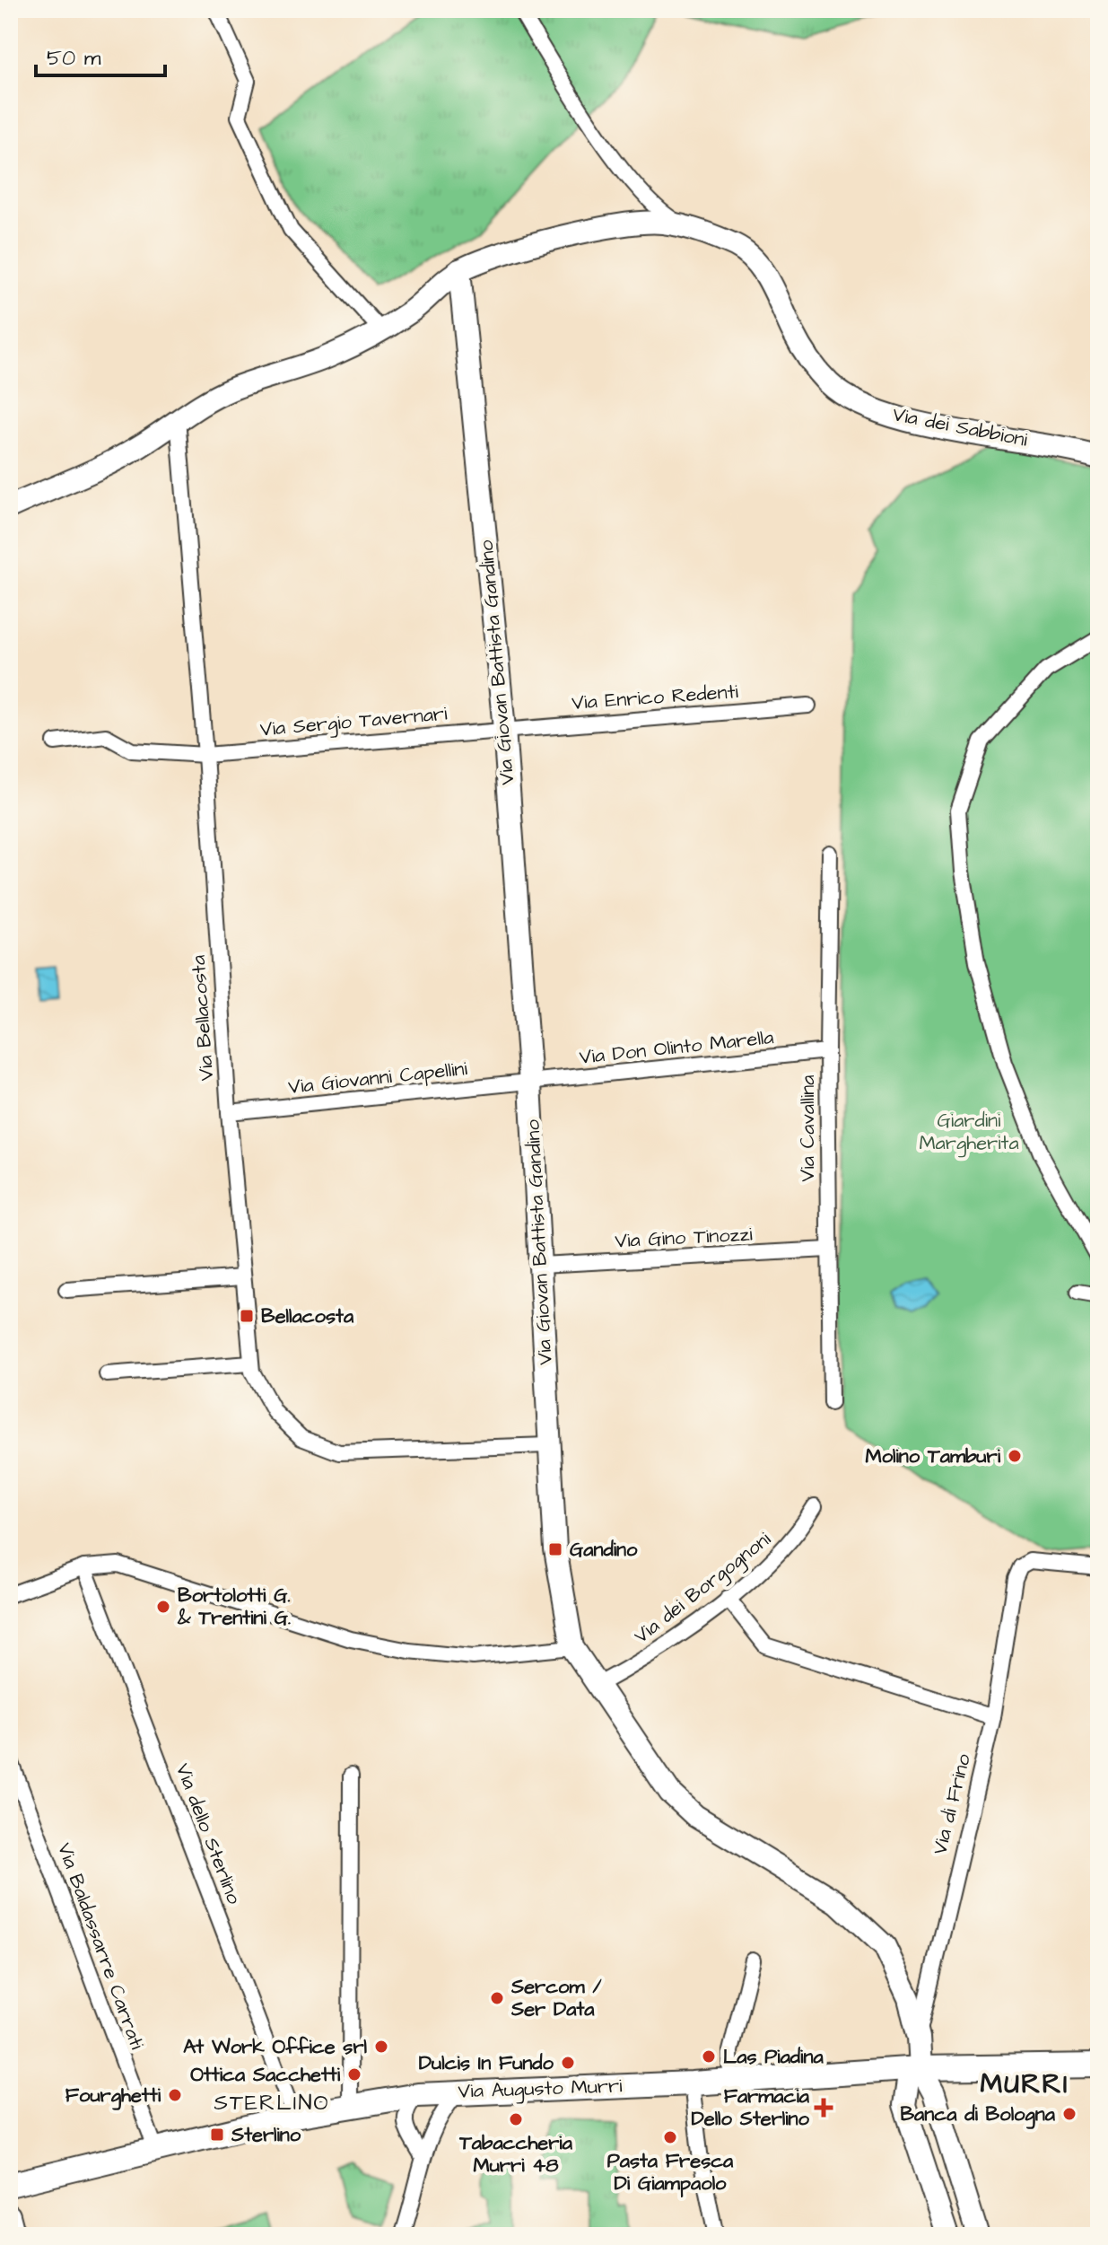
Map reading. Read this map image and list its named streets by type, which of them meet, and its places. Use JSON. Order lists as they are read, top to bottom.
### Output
{
  "streets": {
    "main road": ["Via Augusto Murri"],
    "street": [
      "Via dei Sabbioni",
      "Via Giovan Battista Gandino",
      "Via Enrico Redenti",
      "Via Sergio Tavernari",
      "Via Bellacosta",
      "Via Don Olinto Marella",
      "Via Giovanni Capellini",
      "Via Cavallina",
      "Via Gino Tinozzi",
      "Via dei Borgognoni",
      "Via di Frino",
      "Via dello Sterlino",
      "Via Baldassarre Carrati"
    ]
  },
  "crossings": [
    ["Via dei Sabbioni", "Via Giovan Battista Gandino"],
    ["Via Giovan Battista Gandino", "Via Enrico Redenti"],
    ["Via Giovan Battista Gandino", "Via Sergio Tavernari"],
    ["Via Giovan Battista Gandino", "Via Bellacosta"],
    ["Via Giovan Battista Gandino", "Via Don Olinto Marella"],
    ["Via Giovan Battista Gandino", "Via Giovanni Capellini"],
    ["Via Giovan Battista Gandino", "Via Gino Tinozzi"],
    ["Via Giovan Battista Gandino", "Via dei Borgognoni"],
    ["Via Giovan Battista Gandino", "Via di Frino"],
    ["Via Giovan Battista Gandino", "Via Augusto Murri"],
    ["Via Enrico Redenti", "Via Sergio Tavernari"],
    ["Via Sergio Tavernari", "Via Bellacosta"],
    ["Via Bellacosta", "Via Giovanni Capellini"],
    ["Via Don Olinto Marella", "Via Giovanni Capellini"],
    ["Via Don Olinto Marella", "Via Cavallina"],
    ["Via Cavallina", "Via Gino Tinozzi"],
    ["Via dello Sterlino", "Via Augusto Murri"],
    ["Via Baldassarre Carrati", "Via Augusto Murri"]
  ],
  "districts": ["MURRI", "STERLINO"],
  "parks": ["Giardini Margherita"],
  "places": {
    "transit": ["Bellacosta", "Gandino", "Sterlino"],
    "other": [
      "Molino Tamburi",
      "Bortolotti G. & Trentini G.",
      "Sercom / Ser Data",
      "At Work Office srl",
      "Las Piadina",
      "Dulcis In Fundo",
      "Ottica Sacchetti",
      "Fourghetti",
      "Banca di Bologna",
      "Tabaccheria Murri 48",
      "Pasta Fresca Di Giampaolo"
    ],
    "health": ["Farmacia Dello Sterlino"]
  },
  "scale_bar": "50 m"
}
